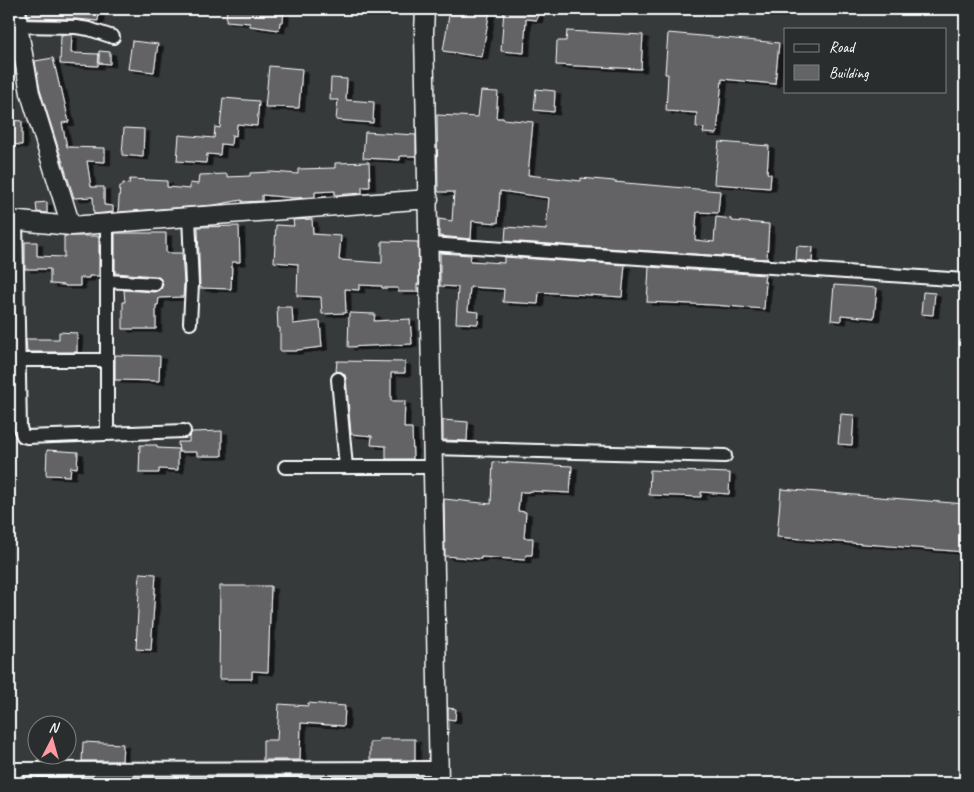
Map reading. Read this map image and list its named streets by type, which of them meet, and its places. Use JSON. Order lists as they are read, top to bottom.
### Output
{
  "legend": ["Road", "Building"],
  "north": "top"
}
